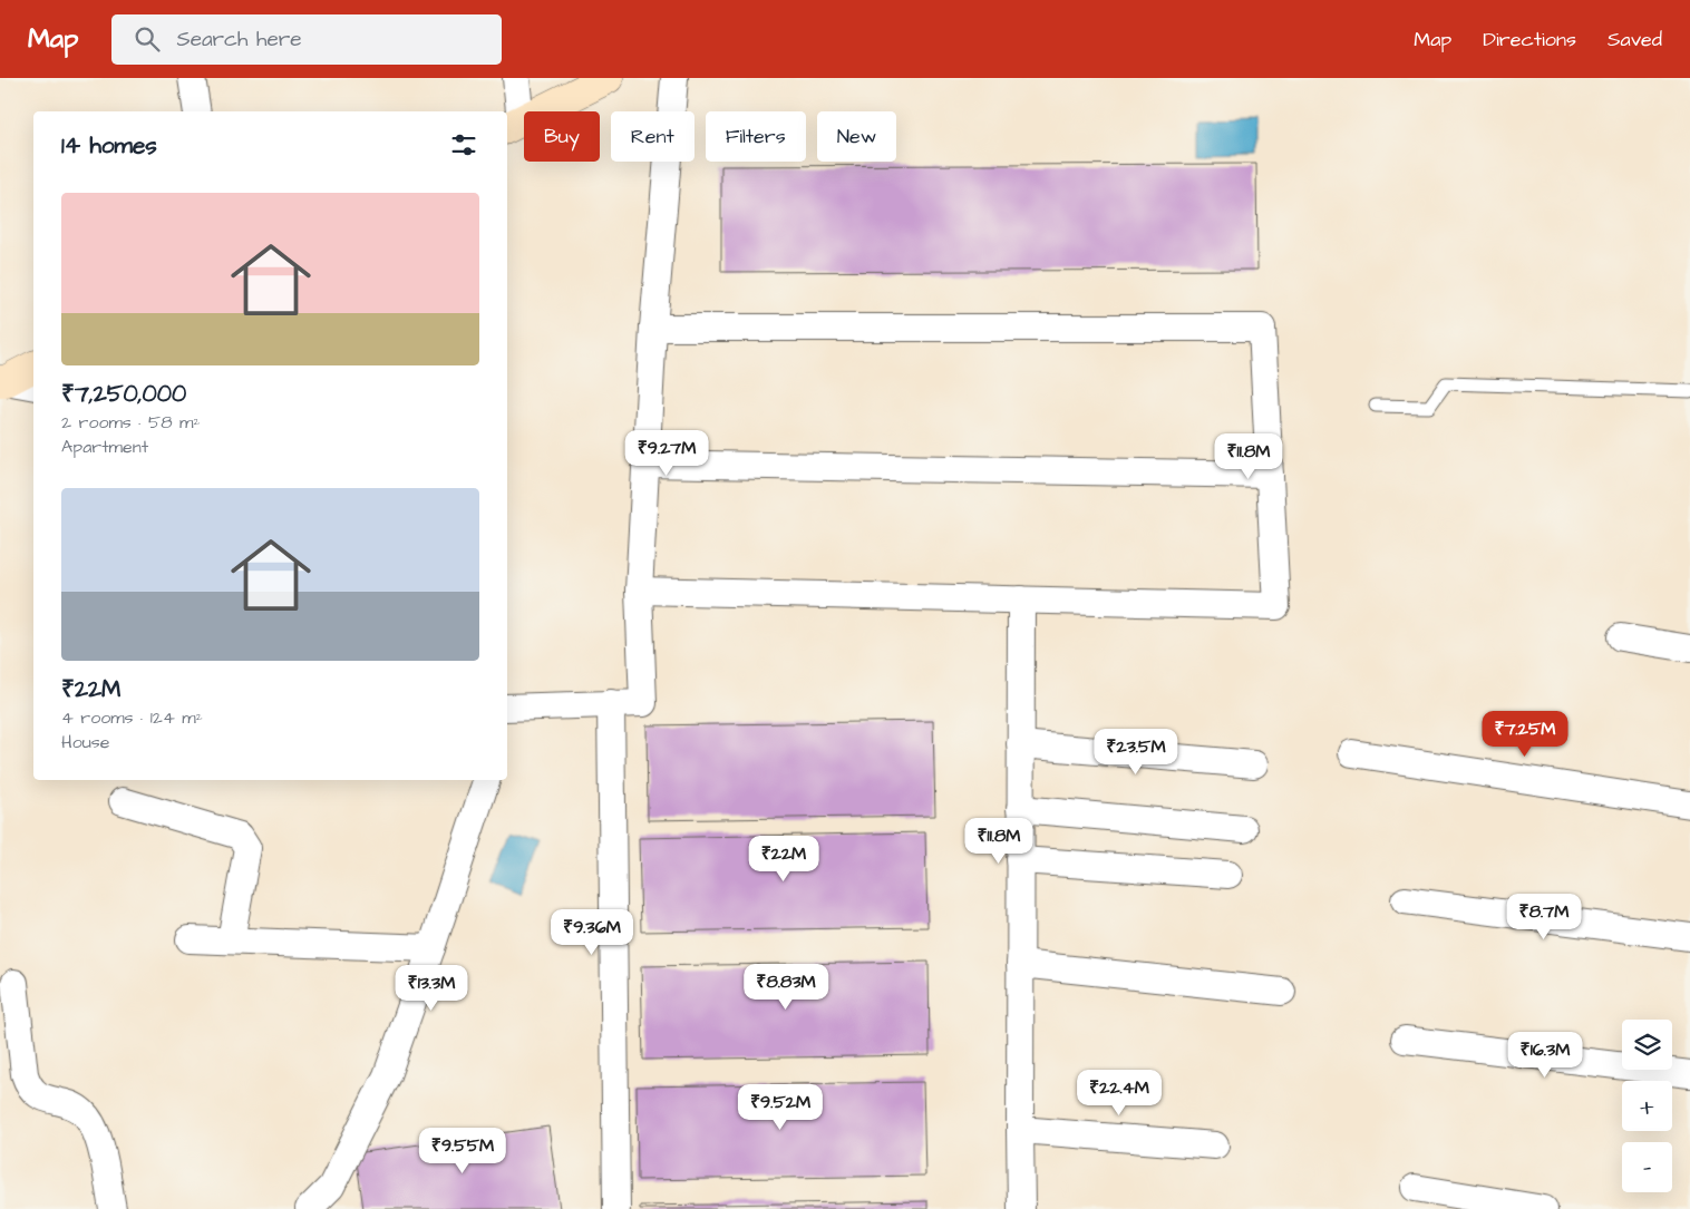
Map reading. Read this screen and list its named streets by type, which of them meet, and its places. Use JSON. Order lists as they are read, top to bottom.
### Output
{
  "page": {
    "header": "Map",
    "search": "Search here",
    "nav": ["Map", "Directions", "Saved"],
    "chip": [
      "Buy",
      "Rent",
      "Filters",
      "New"
    ],
    "heading": "14 homes",
    "list": [
      {
        "name": "₹7,250,000",
        "note": "2 rooms · 58 m² · Apartment"
      },
      {
        "name": "₹22M",
        "note": "4 rooms · 124 m² · House"
      }
    ],
    "price": [
      "₹9.27M",
      "₹11.8M",
      "₹7.25M",
      "₹23.5M",
      "₹11.8M",
      "₹22M",
      "₹8.7M",
      "₹9.36M",
      "₹8.83M",
      "₹13.3M",
      "₹16.3M",
      "₹22.4M",
      "₹9.52M",
      "₹9.55M"
    ],
    "map_buttons": ["+", "−"]
  }
}
